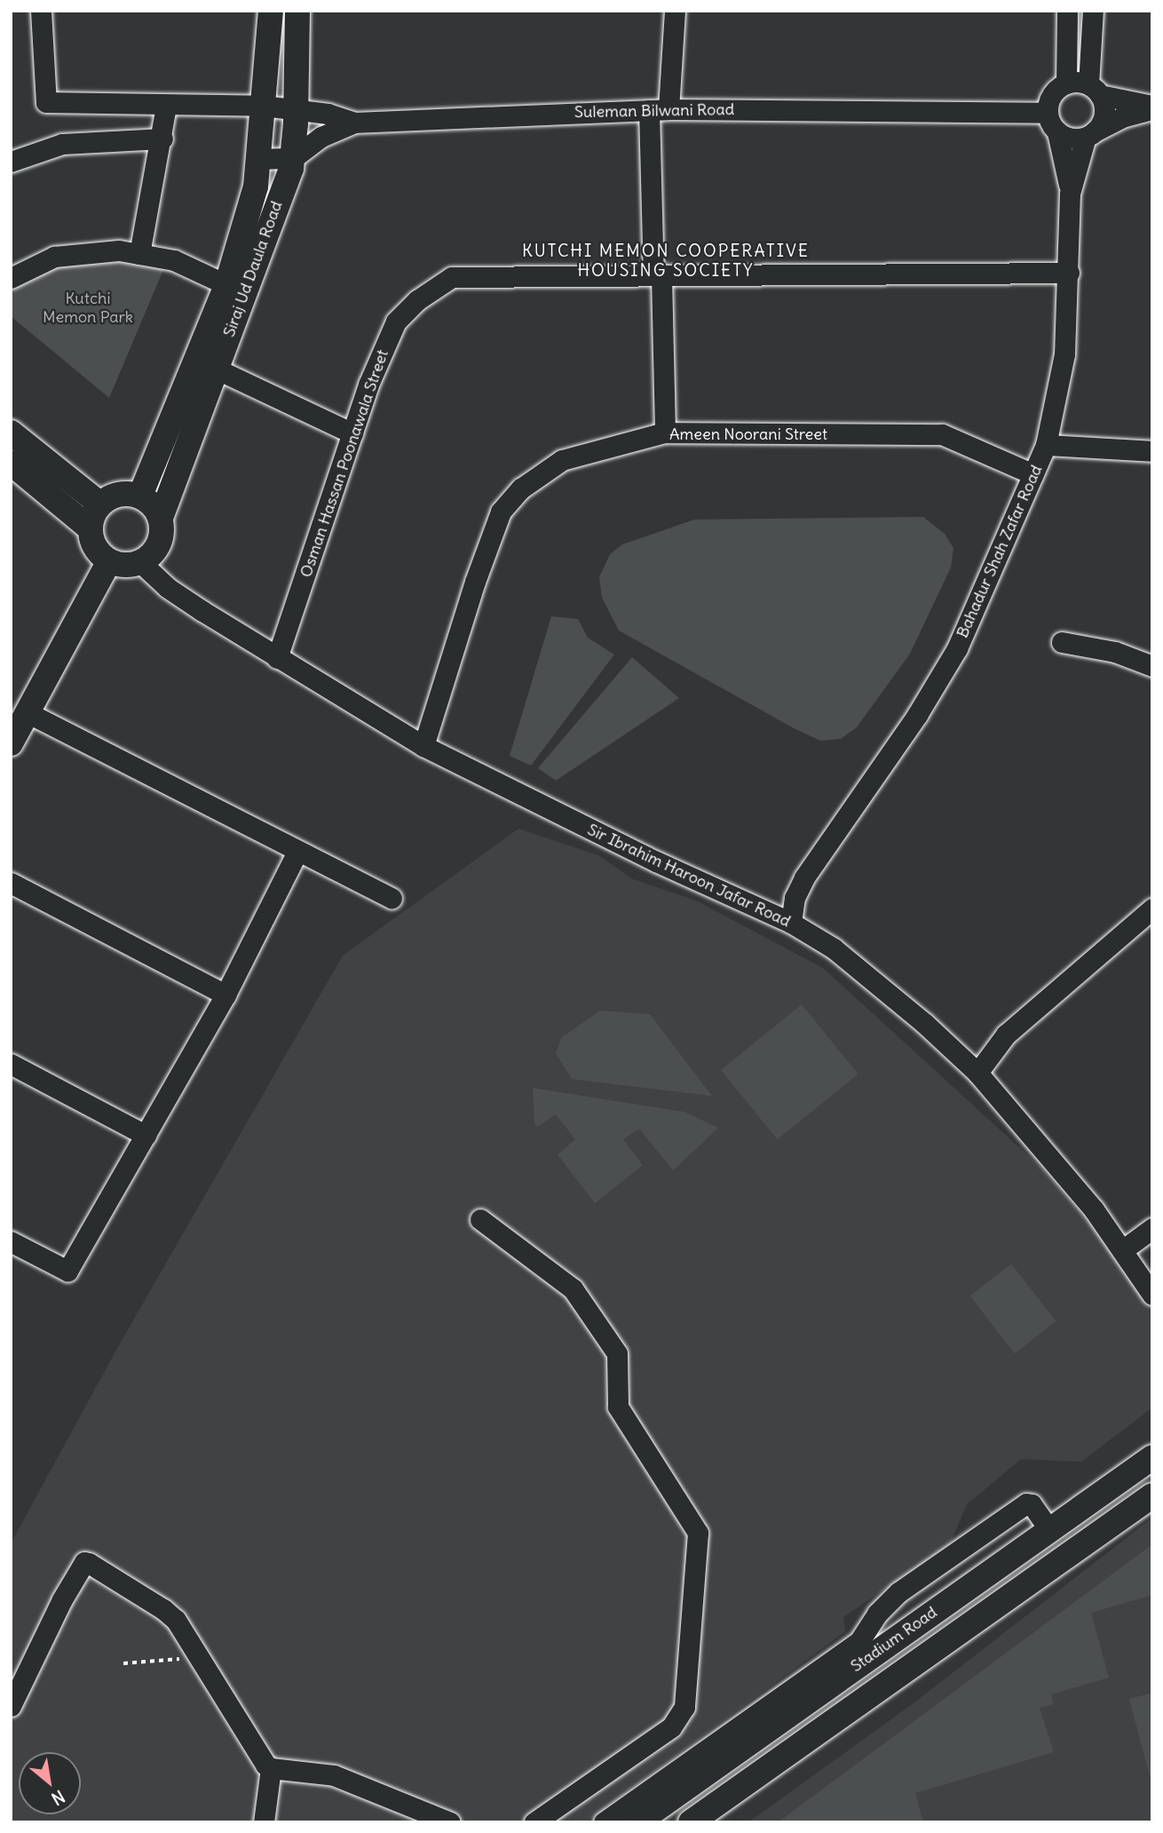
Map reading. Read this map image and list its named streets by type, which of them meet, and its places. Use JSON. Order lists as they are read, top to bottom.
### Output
{
  "streets": {
    "main road": ["Siraj Ud Daula Road", "Stadium Road"],
    "street": [
      "Suleman Bilwani Road",
      "Ameen Noorani Street",
      "Osman Hassan Poonawala Street",
      "Bahadur Shah Zafar Road",
      "Sir Ibrahim Haroon Jafar Road"
    ]
  },
  "crossings": [
    ["Suleman Bilwani Road", "Siraj Ud Daula Road"],
    ["Suleman Bilwani Road", "Bahadur Shah Zafar Road"],
    ["Siraj Ud Daula Road", "Sir Ibrahim Haroon Jafar Road"],
    ["Ameen Noorani Street", "Bahadur Shah Zafar Road"],
    ["Ameen Noorani Street", "Sir Ibrahim Haroon Jafar Road"],
    ["Osman Hassan Poonawala Street", "Bahadur Shah Zafar Road"],
    ["Osman Hassan Poonawala Street", "Sir Ibrahim Haroon Jafar Road"],
    ["Bahadur Shah Zafar Road", "Sir Ibrahim Haroon Jafar Road"]
  ],
  "districts": ["KUTCHI MEMON COOPERATIVE HOUSING SOCIETY"],
  "parks": ["Kutchi Memon Park"],
  "north": "bottom right"
}
